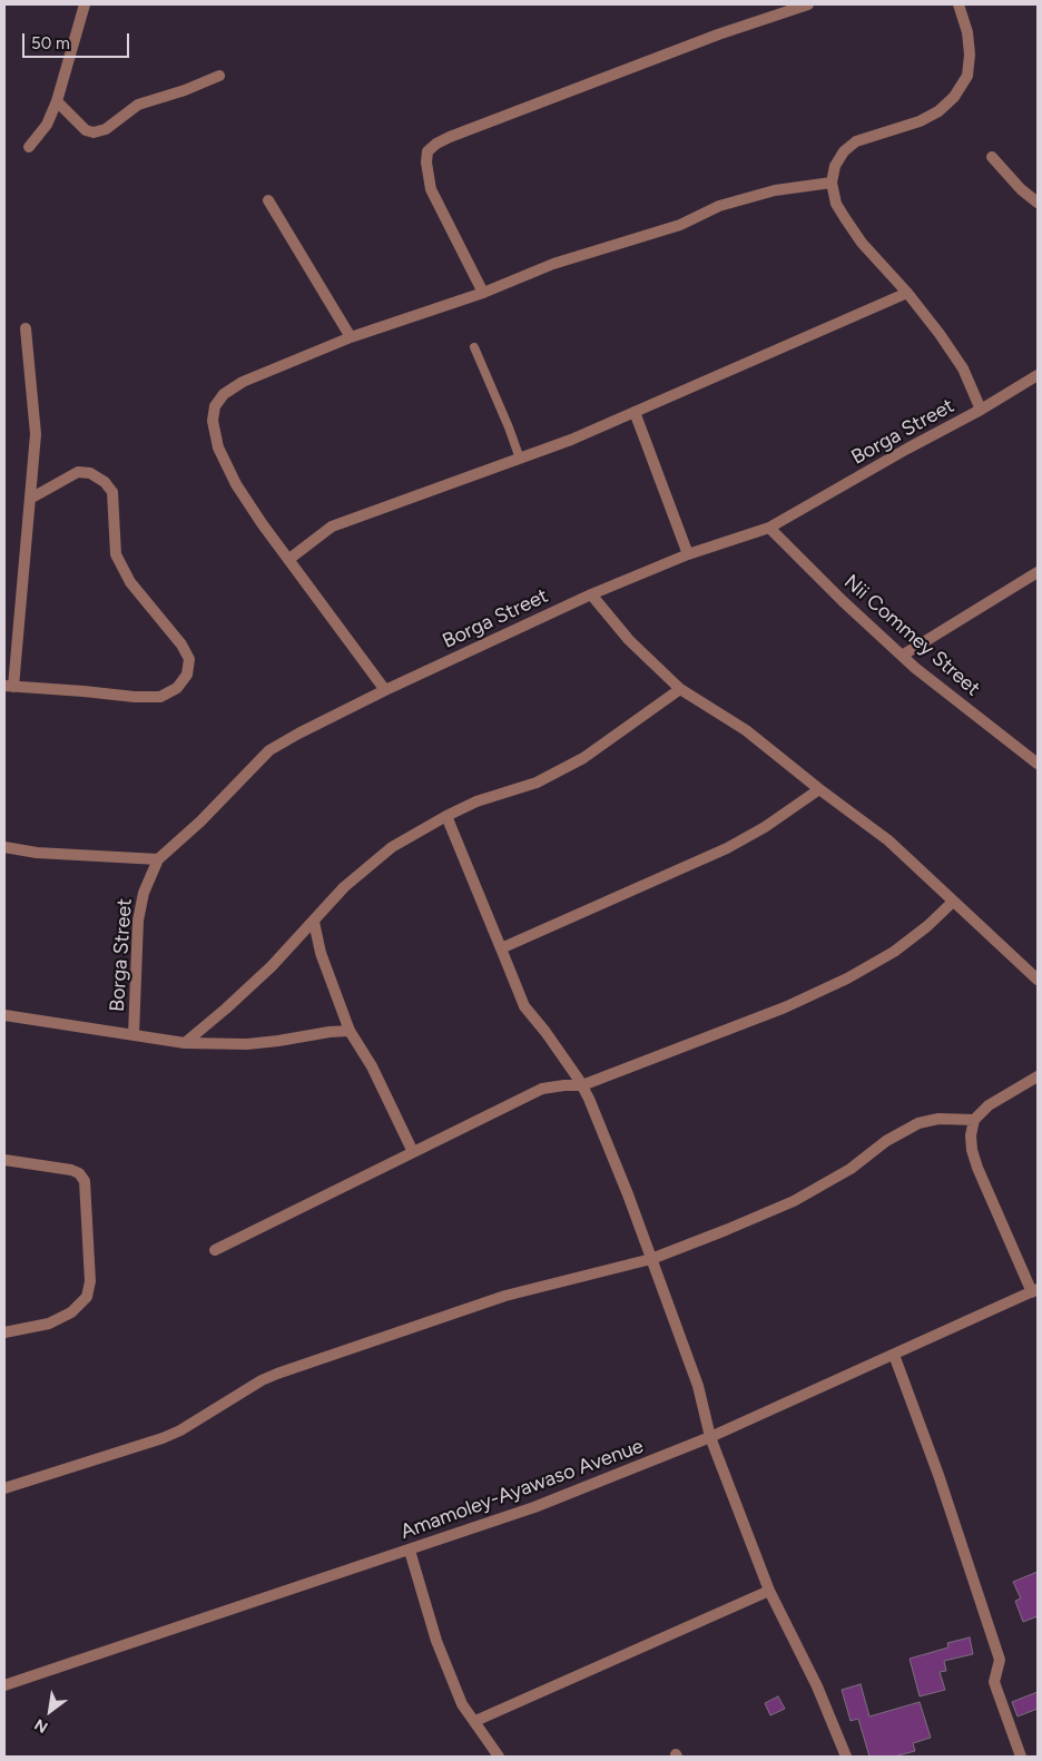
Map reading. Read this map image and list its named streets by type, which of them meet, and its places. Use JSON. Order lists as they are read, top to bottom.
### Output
{
  "streets": {
    "street": ["Borga Street", "Nii Commey Street", "Amamoley-Ayawaso Avenue"]
  },
  "crossings": [
    ["Borga Street", "Nii Commey Street"]
  ],
  "scale_bar": "50 m",
  "north": "bottom left"
}
